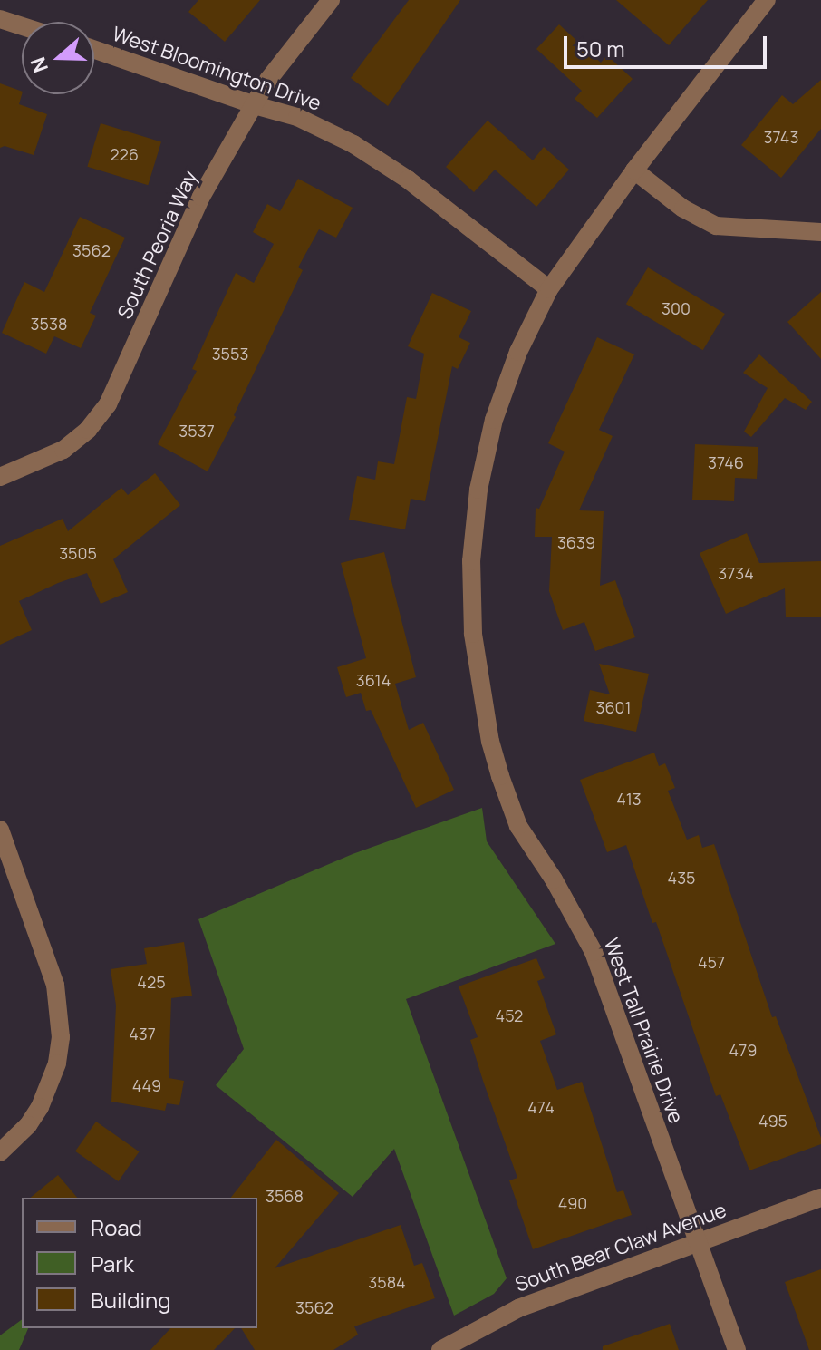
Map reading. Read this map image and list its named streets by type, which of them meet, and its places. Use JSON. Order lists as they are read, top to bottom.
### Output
{
  "streets": {
    "street": [
      "West Bloomington Drive",
      "South Peoria Way",
      "West Tall Prairie Drive",
      "South Bear Claw Avenue"
    ]
  },
  "crossings": [
    ["West Bloomington Drive", "South Peoria Way"],
    ["West Bloomington Drive", "West Tall Prairie Drive"],
    ["West Tall Prairie Drive", "South Bear Claw Avenue"]
  ],
  "house_numbers": [
    "3743",
    "226",
    "3562",
    "300",
    "3538",
    "3553",
    "3537",
    "3746",
    "3639",
    "3505",
    "3734",
    "3614",
    "3601",
    "413",
    "435",
    "457",
    "425",
    "452",
    "437",
    "479",
    "449",
    "474",
    "495",
    "3568",
    "490",
    "3584",
    "3562"
  ],
  "legend": ["Road", "Park", "Building"],
  "scale_bar": "50 m",
  "north": "left"
}
